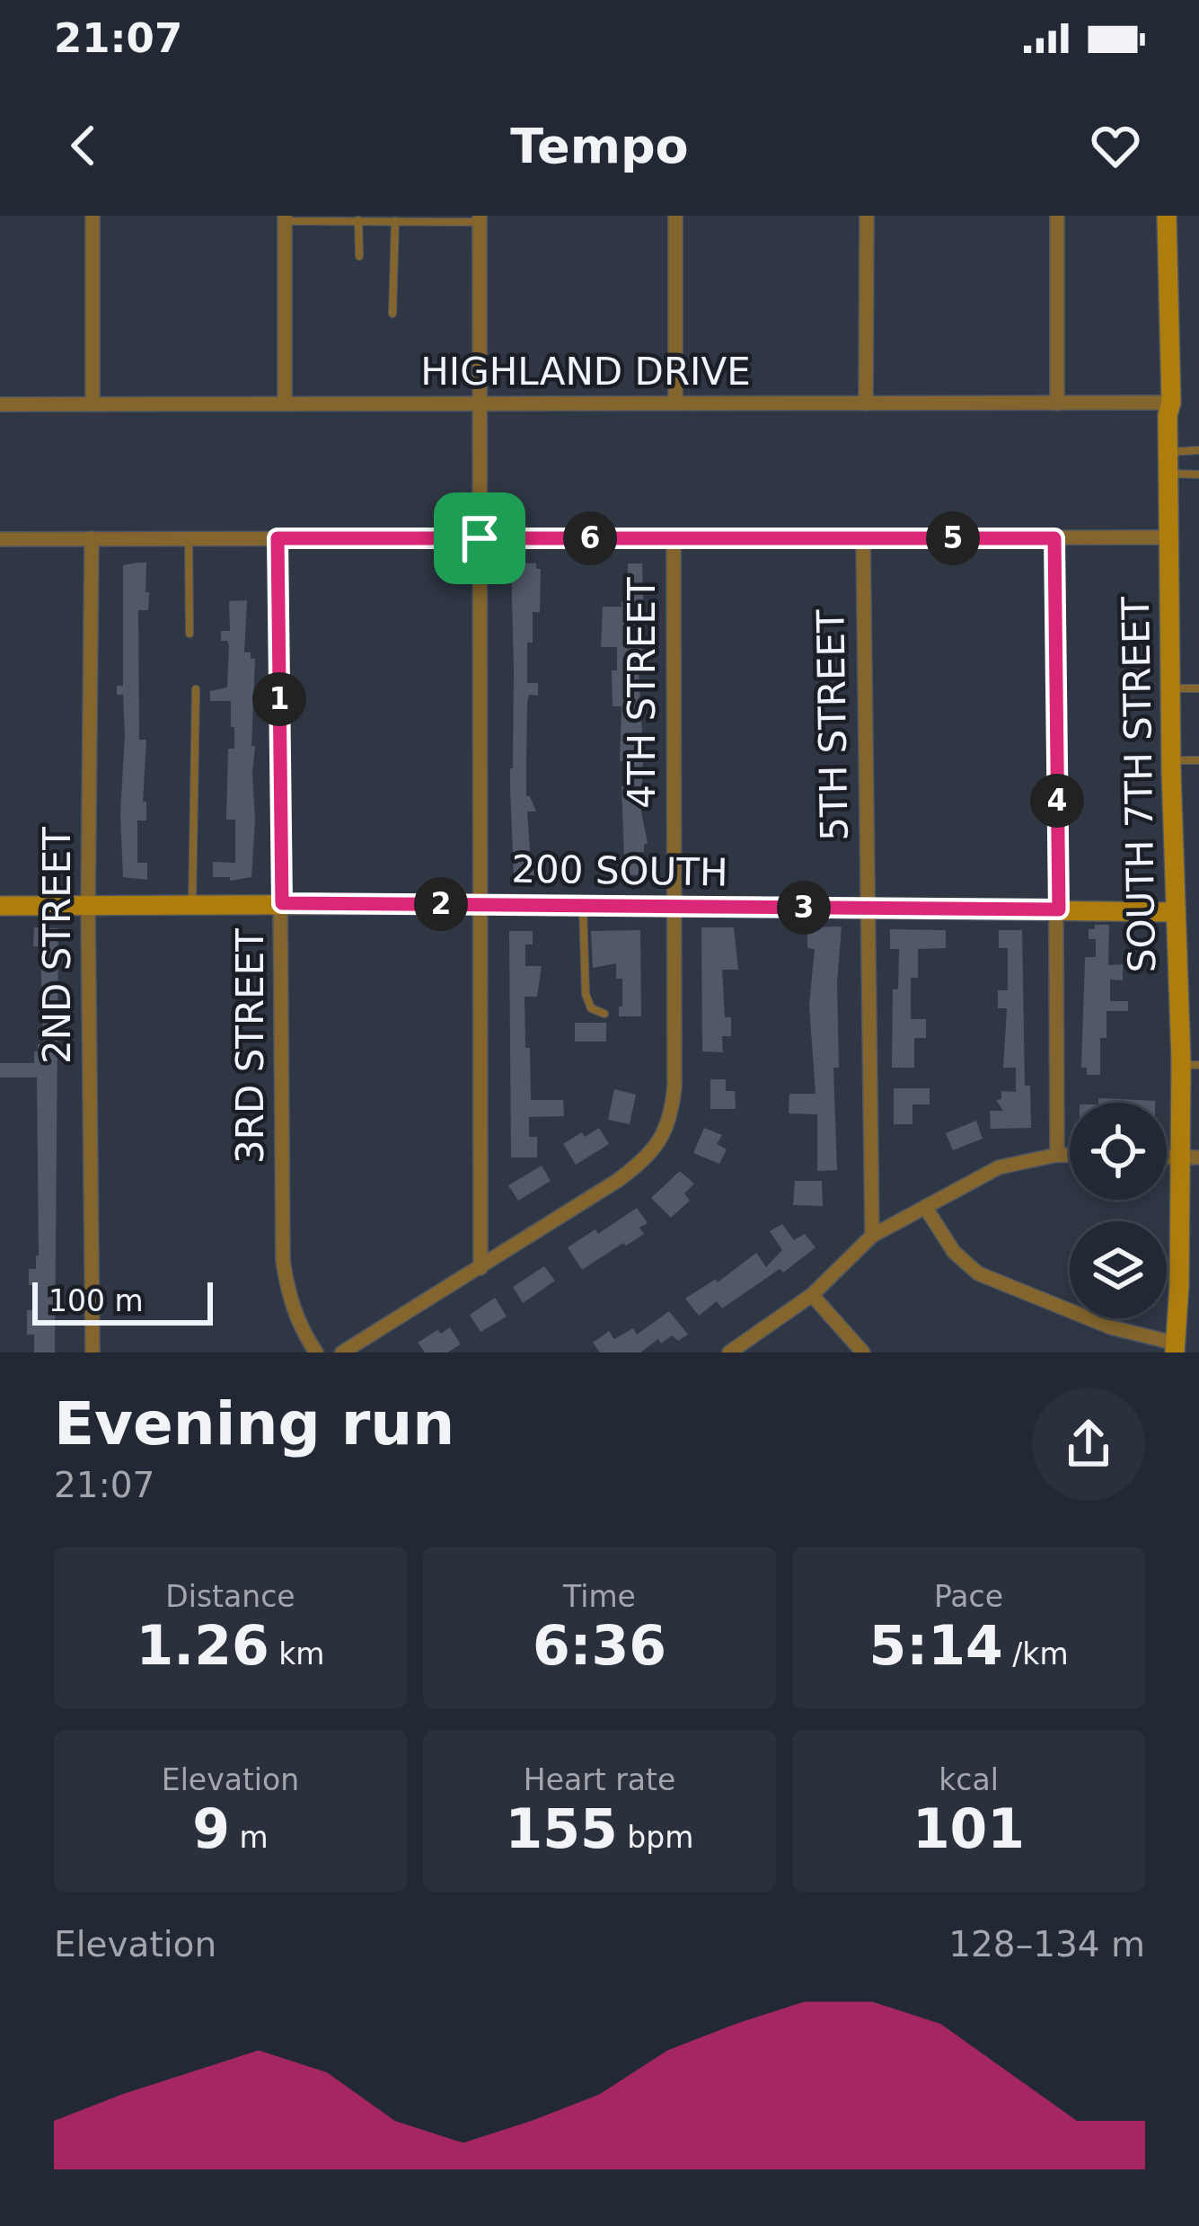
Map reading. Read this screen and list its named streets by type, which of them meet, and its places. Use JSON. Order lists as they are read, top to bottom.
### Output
{
  "streets": {
    "street": [
      "HIGHLAND DRIVE",
      "4TH STREET",
      "5TH STREET",
      "SOUTH 7TH STREET",
      "200 SOUTH",
      "2ND STREET",
      "3RD STREET"
    ]
  },
  "crossings": [
    ["HIGHLAND DRIVE", "SOUTH 7TH STREET"],
    ["4TH STREET", "200 SOUTH"],
    ["5TH STREET", "200 SOUTH"],
    ["SOUTH 7TH STREET", "200 SOUTH"],
    ["200 SOUTH", "2ND STREET"],
    ["200 SOUTH", "3RD STREET"]
  ],
  "scale_bar": "100 m",
  "page": {
    "status": "21:07",
    "header": "Tempo",
    "pins": [
      "5",
      "6",
      "1",
      "4",
      "2",
      "3"
    ],
    "scale": "100 m",
    "heading": ["Evening run", "21:07"],
    "stats": [
      ["Distance", "1.26 km"],
      ["Time", "6:36"],
      ["Pace", "5:14 /km"],
      ["Elevation", "9 m"],
      ["Heart rate", "155 bpm"],
      ["kcal", "101"]
    ],
    "chart": ["Elevation", "128–134 m"]
  }
}
